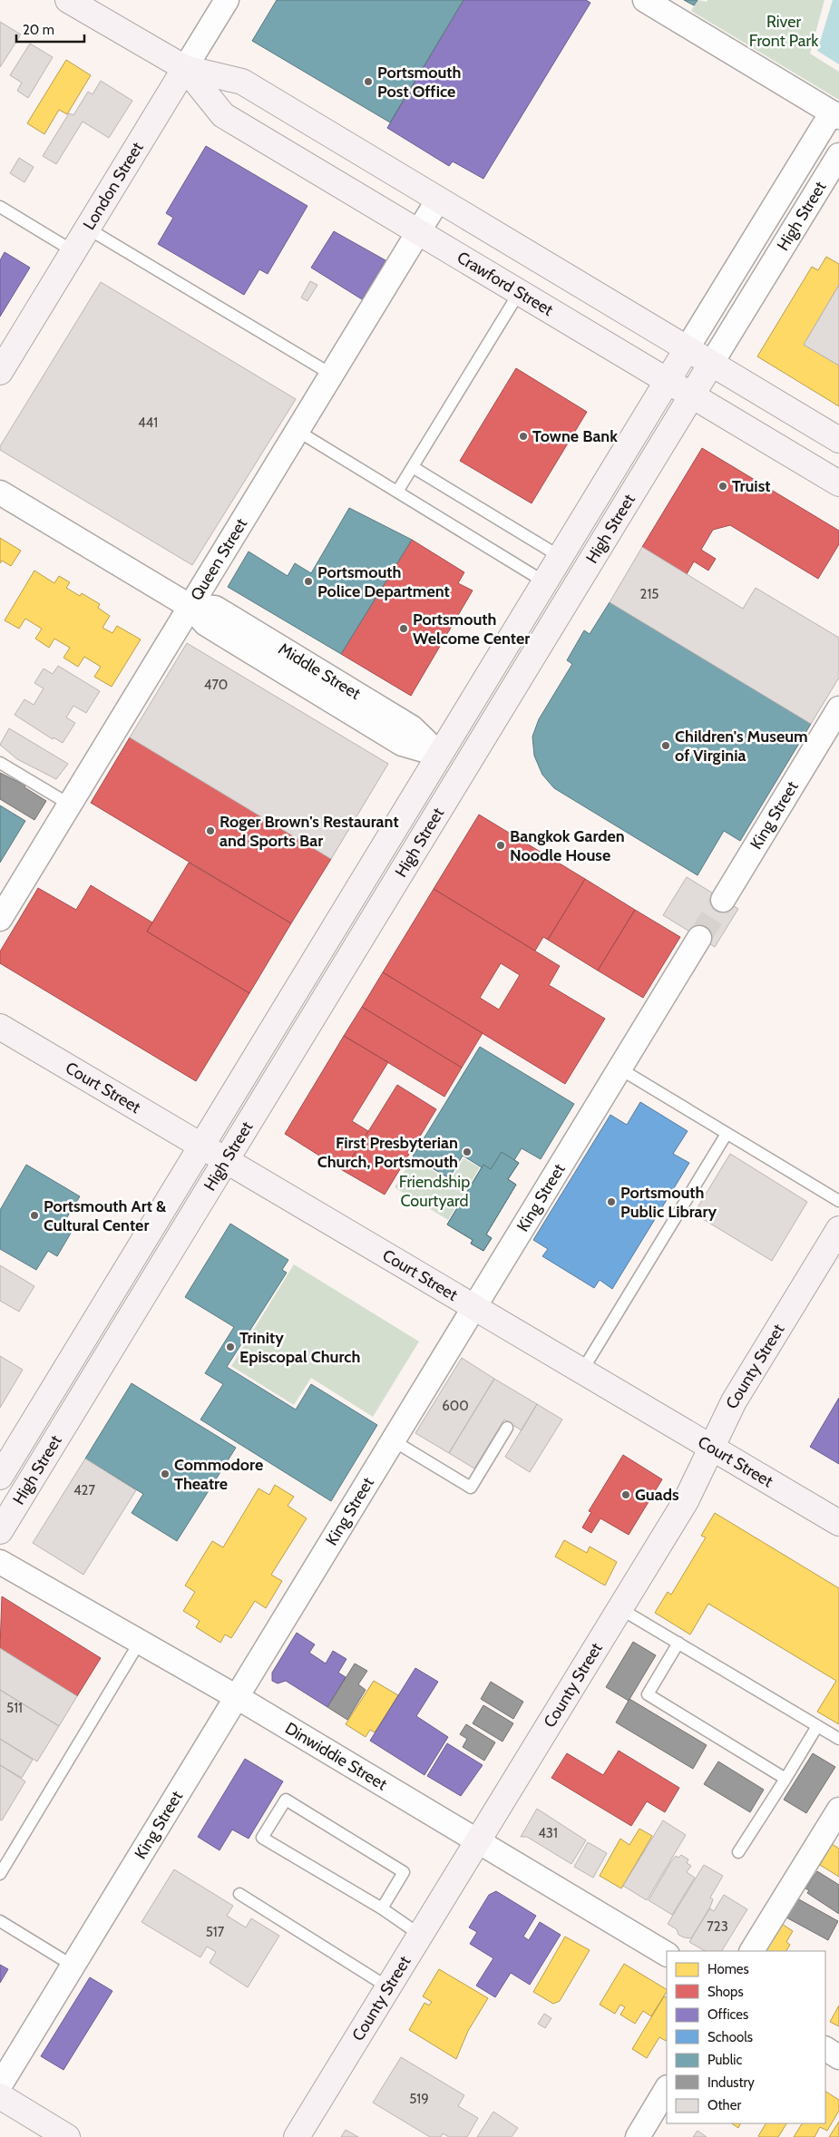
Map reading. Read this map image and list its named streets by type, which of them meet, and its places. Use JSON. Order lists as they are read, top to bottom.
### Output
{
  "streets": {
    "main road": [
      "London Street",
      "High Street",
      "Crawford Street",
      "Court Street",
      "County Street"
    ],
    "street": [
      "Queen Street",
      "Middle Street",
      "King Street",
      "Dinwiddie Street"
    ]
  },
  "crossings": [
    ["London Street", "Crawford Street"],
    ["High Street", "Crawford Street"],
    ["High Street", "Middle Street"],
    ["High Street", "Court Street"],
    ["Crawford Street", "Queen Street"],
    ["Queen Street", "Middle Street"],
    ["King Street", "Court Street"],
    ["King Street", "Dinwiddie Street"],
    ["Court Street", "County Street"],
    ["County Street", "Dinwiddie Street"]
  ],
  "parks": ["River Front Park", "Friendship Courtyard"],
  "places": [
    "Portsmouth Post Office",
    "Towne Bank",
    "Truist",
    "Portsmouth Police Department",
    "Portsmouth Welcome Center",
    "Children's Museum of Virginia",
    "Roger Brown's Restaurant and Sports Bar",
    "Bangkok Garden Noodle House",
    "First Presbyterian Church, Portsmouth",
    "Portsmouth Public Library",
    "Portsmouth Art & Cultural Center",
    "Trinity Episcopal Church",
    "Commodore Theatre",
    "Guads"
  ],
  "house_numbers": [
    "441",
    "215",
    "470",
    "600",
    "427",
    "511",
    "431",
    "723",
    "517",
    "519"
  ],
  "legend": [
    "Homes",
    "Shops",
    "Offices",
    "Schools",
    "Public",
    "Industry",
    "Other"
  ],
  "scale_bar": "20 m"
}
